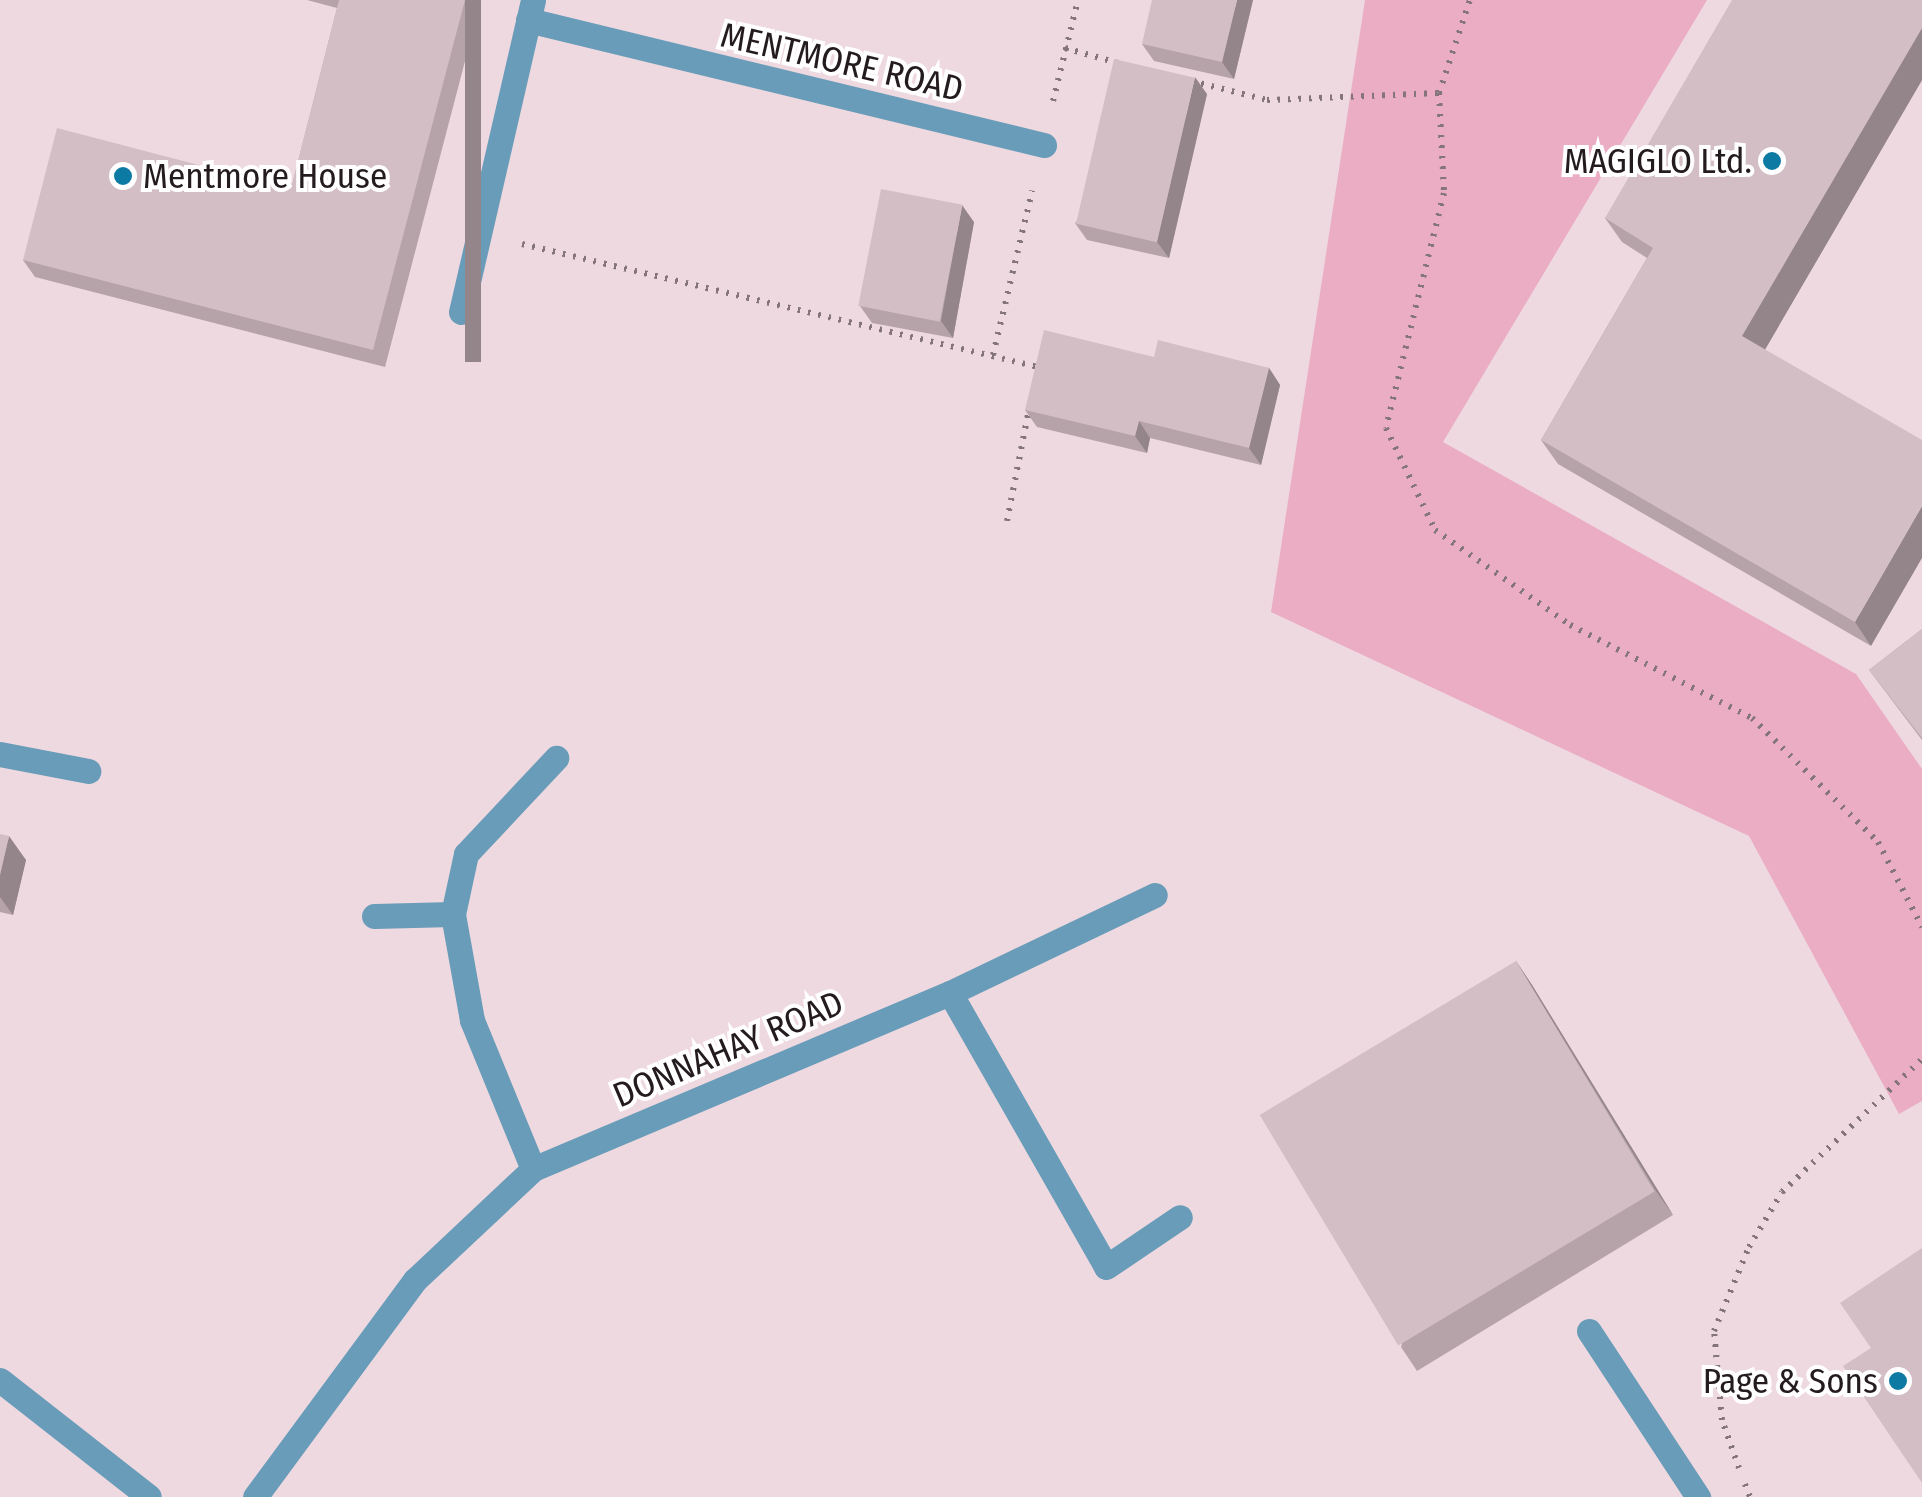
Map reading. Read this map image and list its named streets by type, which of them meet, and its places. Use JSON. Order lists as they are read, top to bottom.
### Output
{
  "streets": {
    "street": ["MENTMORE ROAD", "DONNAHAY ROAD"]
  },
  "places": ["MAGIGLO Ltd.", "Mentmore House", "Page & Sons"]
}
